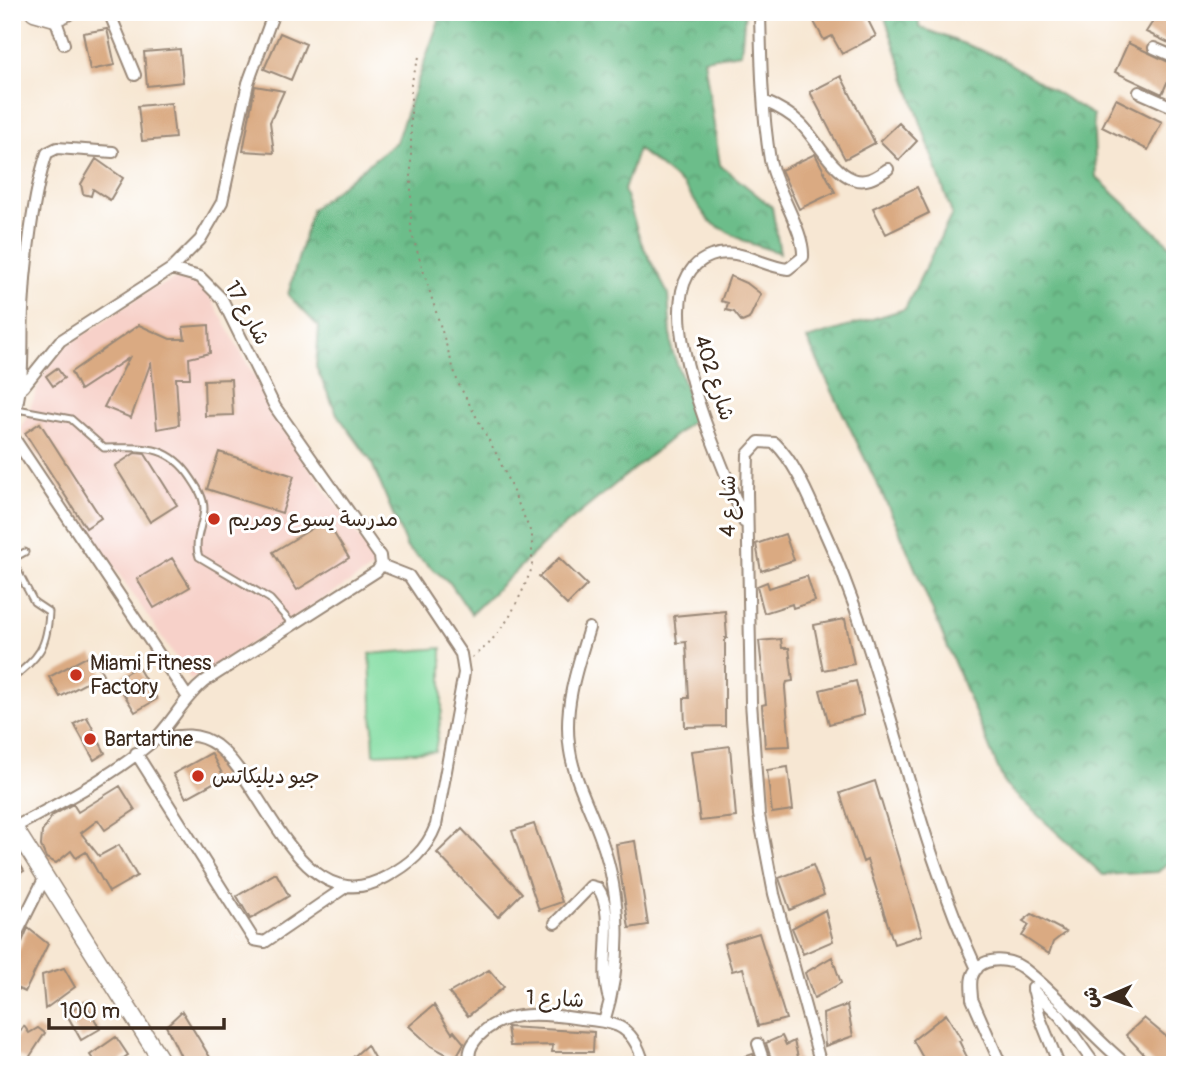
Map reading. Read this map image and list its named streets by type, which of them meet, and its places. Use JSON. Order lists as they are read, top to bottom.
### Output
{
  "streets": {
    "street": [
      "شارع 17",
      "شارع 402",
      "شارع 4",
      "شارع 1"
    ]
  },
  "crossings": [
    ["شارع 402", "شارع 4"]
  ],
  "places": [
    "مدرسة يسوع ومريم",
    "Miami Fitness Factory",
    "Bartartine",
    "جيو ديليكاتس"
  ],
  "scale_bar": "100 m",
  "north": "left"
}
